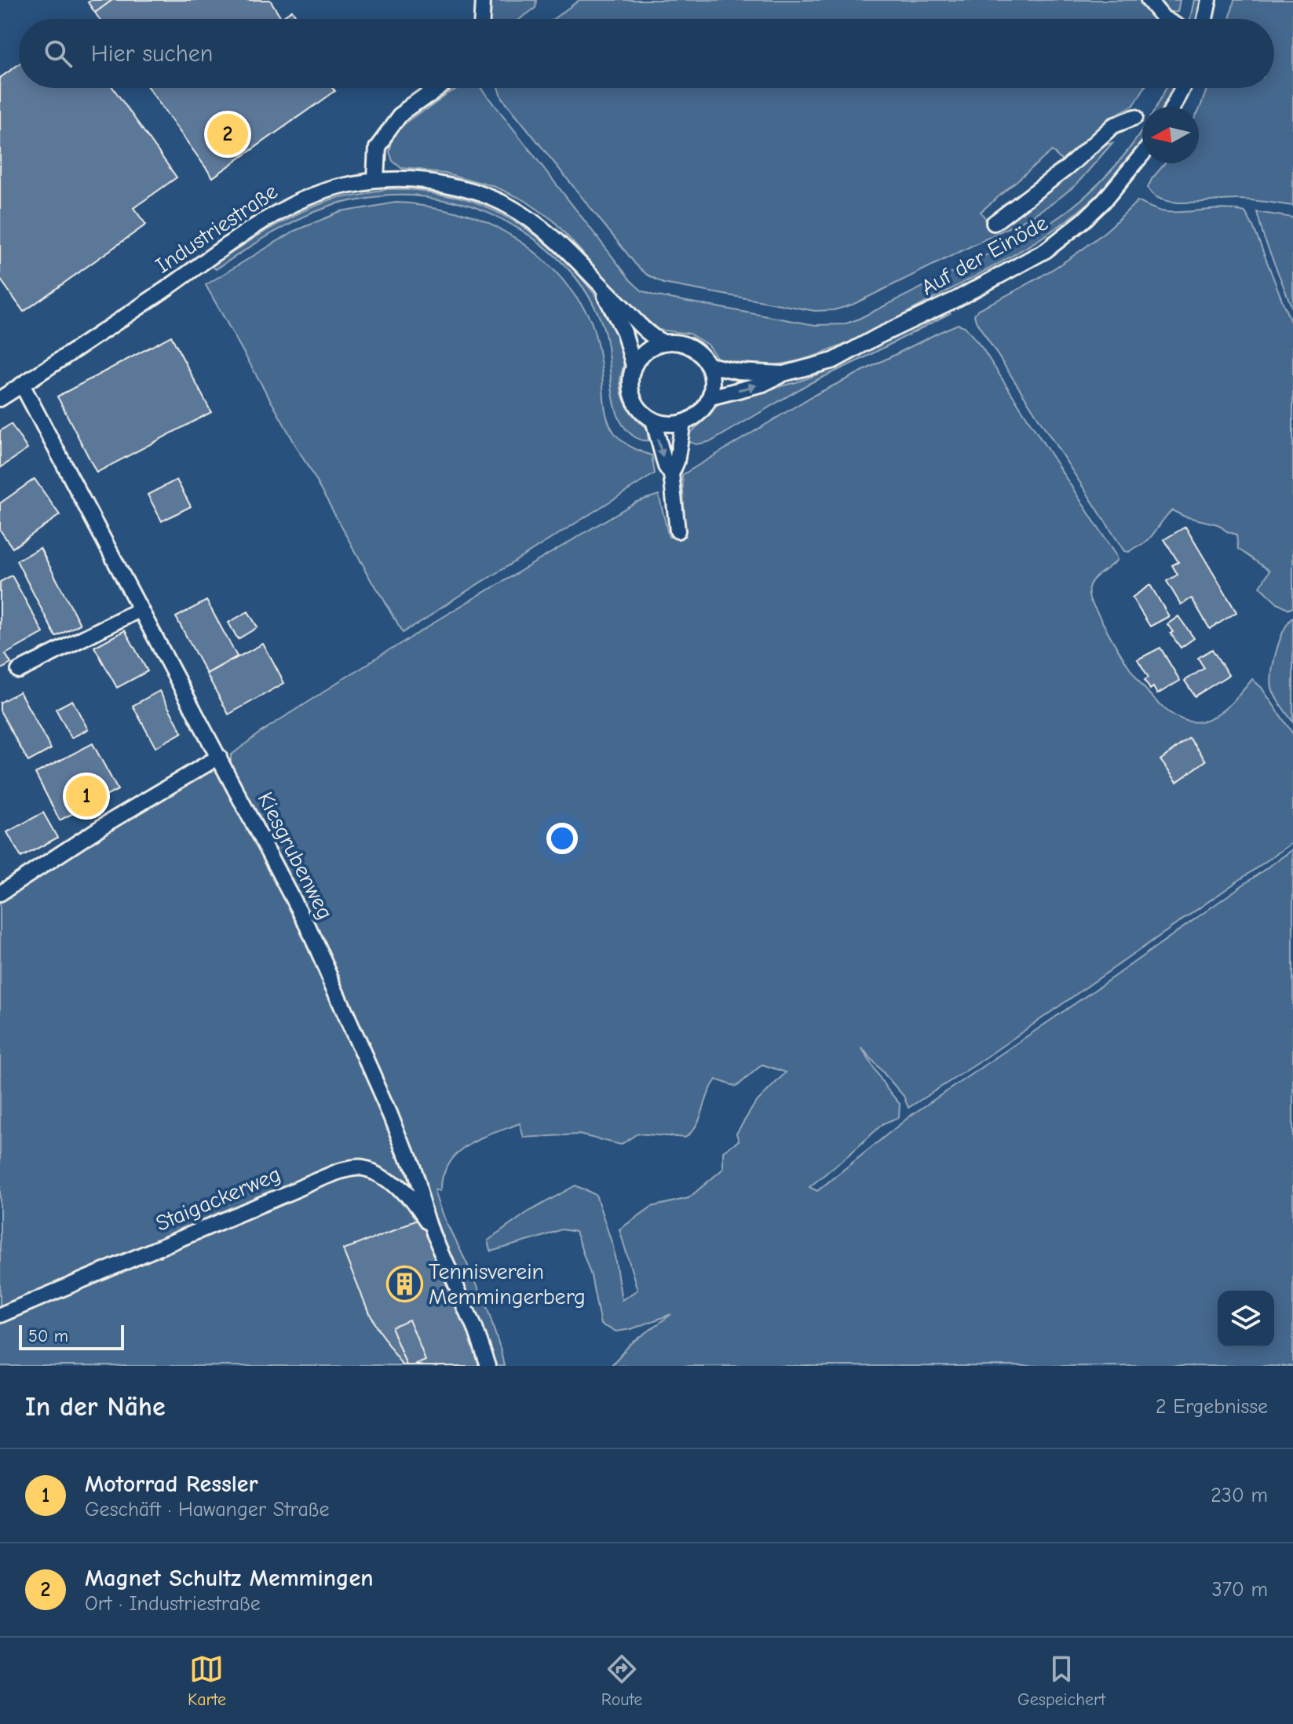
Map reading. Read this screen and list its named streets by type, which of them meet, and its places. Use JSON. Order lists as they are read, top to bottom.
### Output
{
  "streets": {
    "street": [
      "Industriestraße",
      "Auf der Einöde",
      "Kiesgrubenweg",
      "Staigackerweg"
    ]
  },
  "crossings": [
    ["Industriestraße", "Auf der Einöde"],
    ["Industriestraße", "Kiesgrubenweg"],
    ["Kiesgrubenweg", "Staigackerweg"]
  ],
  "places": {
    "building": ["Tennisverein Memmingerberg"]
  },
  "scale_bar": "50 m",
  "north": "left",
  "page": {
    "search": "Hier suchen",
    "pins": ["2", "1"],
    "scale": "50 m",
    "heading": ["In der Nähe", "2 Ergebnisse"],
    "list": [
      {
        "mark": "1",
        "name": "Motorrad Ressler",
        "note": "Geschäft · Hawanger Straße",
        "value": "230 m"
      },
      {
        "mark": "2",
        "name": "Magnet Schultz Memmingen",
        "note": "Ort · Industriestraße",
        "value": "370 m"
      }
    ],
    "nav": ["Karte", "Route", "Gespeichert"]
  }
}
